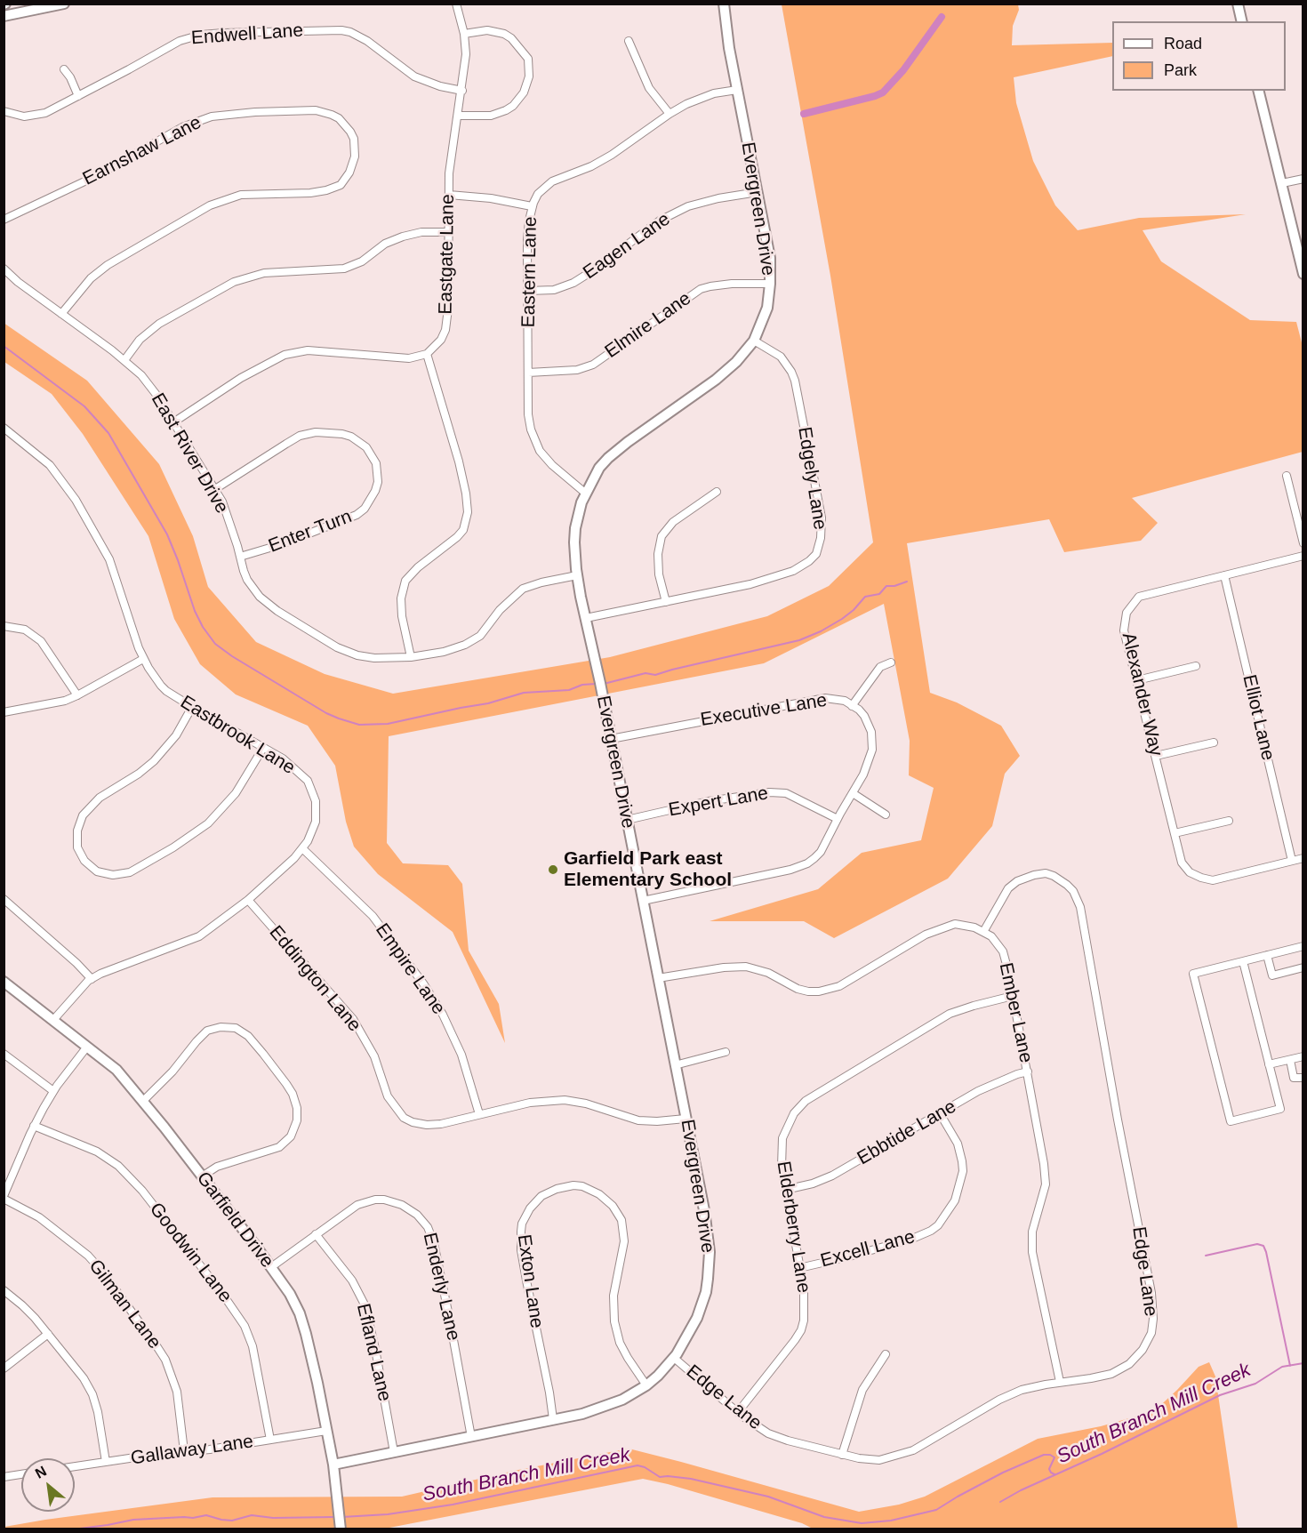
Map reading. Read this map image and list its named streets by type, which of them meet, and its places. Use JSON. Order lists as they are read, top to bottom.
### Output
{
  "streets": {
    "street": [
      "Endwell Lane",
      "Earnshaw Lane",
      "Evergreen Drive",
      "Eagen Lane",
      "Eastgate Lane",
      "Eastern Lane",
      "Elmire Lane",
      "East River Drive",
      "Edgely Lane",
      "Enter Turn",
      "Alexander Way",
      "Executive Lane",
      "Elliot Lane",
      "Eastbrook Lane",
      "Expert Lane",
      "Empire Lane",
      "Eddington Lane",
      "Ember Lane",
      "Ebbtide Lane",
      "Garfield Drive",
      "Elderberry Lane",
      "Excell Lane",
      "Goodwin Lane",
      "Edge Lane",
      "Exton Lane",
      "Enderly Lane",
      "Gilman Lane",
      "Efland Lane",
      "Gallaway Lane"
    ]
  },
  "crossings": [
    ["Endwell Lane", "Eastgate Lane"],
    ["Earnshaw Lane", "East River Drive"],
    ["Evergreen Drive", "Eagen Lane"],
    ["Evergreen Drive", "Eastern Lane"],
    ["Evergreen Drive", "Elmire Lane"],
    ["Evergreen Drive", "East River Drive"],
    ["Evergreen Drive", "Edgely Lane"],
    ["Evergreen Drive", "Executive Lane"],
    ["Evergreen Drive", "Expert Lane"],
    ["Evergreen Drive", "Eddington Lane"],
    ["Evergreen Drive", "Ember Lane"],
    ["Evergreen Drive", "Garfield Drive"],
    ["Evergreen Drive", "Edge Lane"],
    ["Evergreen Drive", "Exton Lane"],
    ["Evergreen Drive", "Enderly Lane"],
    ["Evergreen Drive", "Efland Lane"],
    ["Eagen Lane", "Eastern Lane"],
    ["Eastern Lane", "Elmire Lane"],
    ["East River Drive", "Enter Turn"],
    ["Alexander Way", "Elliot Lane"],
    ["Executive Lane", "Expert Lane"],
    ["Eastbrook Lane", "Empire Lane"],
    ["Eastbrook Lane", "Eddington Lane"],
    ["Eastbrook Lane", "Garfield Drive"],
    ["Empire Lane", "Eddington Lane"],
    ["Ember Lane", "Ebbtide Lane"],
    ["Ember Lane", "Elderberry Lane"],
    ["Ember Lane", "Edge Lane"],
    ["Ebbtide Lane", "Elderberry Lane"],
    ["Ebbtide Lane", "Excell Lane"],
    ["Garfield Drive", "Enderly Lane"],
    ["Garfield Drive", "Gallaway Lane"],
    ["Elderberry Lane", "Excell Lane"],
    ["Elderberry Lane", "Edge Lane"],
    ["Goodwin Lane", "Gallaway Lane"],
    ["Enderly Lane", "Efland Lane"],
    ["Gilman Lane", "Gallaway Lane"]
  ],
  "water": ["South Branch Mill Creek"],
  "places": ["Garfield Park east Elementary School"],
  "legend": ["Road", "Park"],
  "north": "top left"
}
